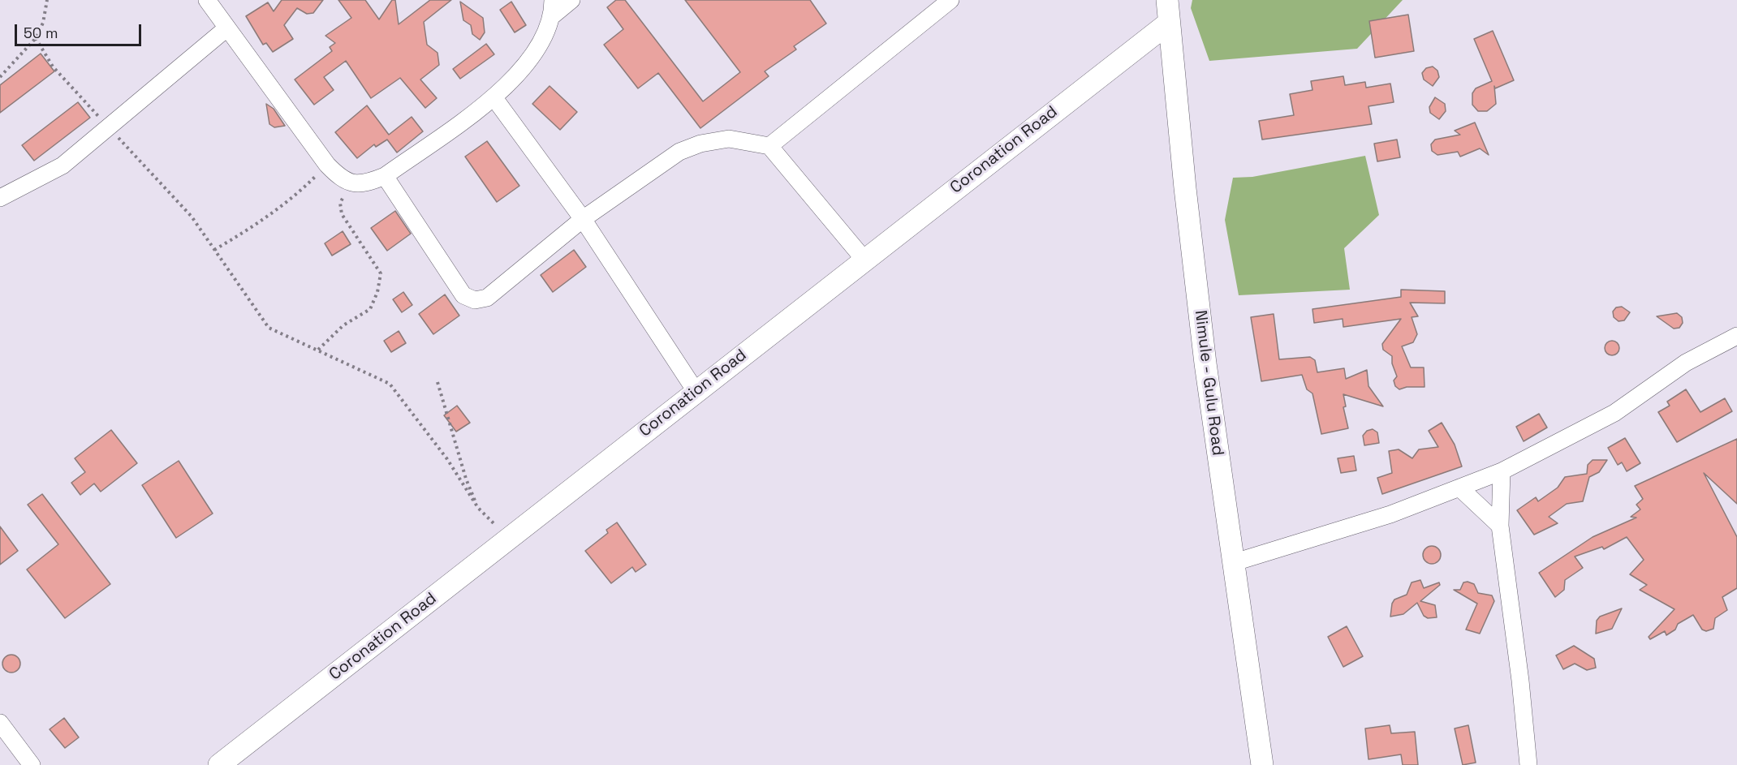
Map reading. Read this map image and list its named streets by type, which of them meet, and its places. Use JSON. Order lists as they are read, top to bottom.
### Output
{
  "streets": {
    "main road": ["Coronation Road", "Nimule - Gulu Road"]
  },
  "crossings": [
    ["Coronation Road", "Nimule - Gulu Road"]
  ],
  "scale_bar": "50 m"
}
